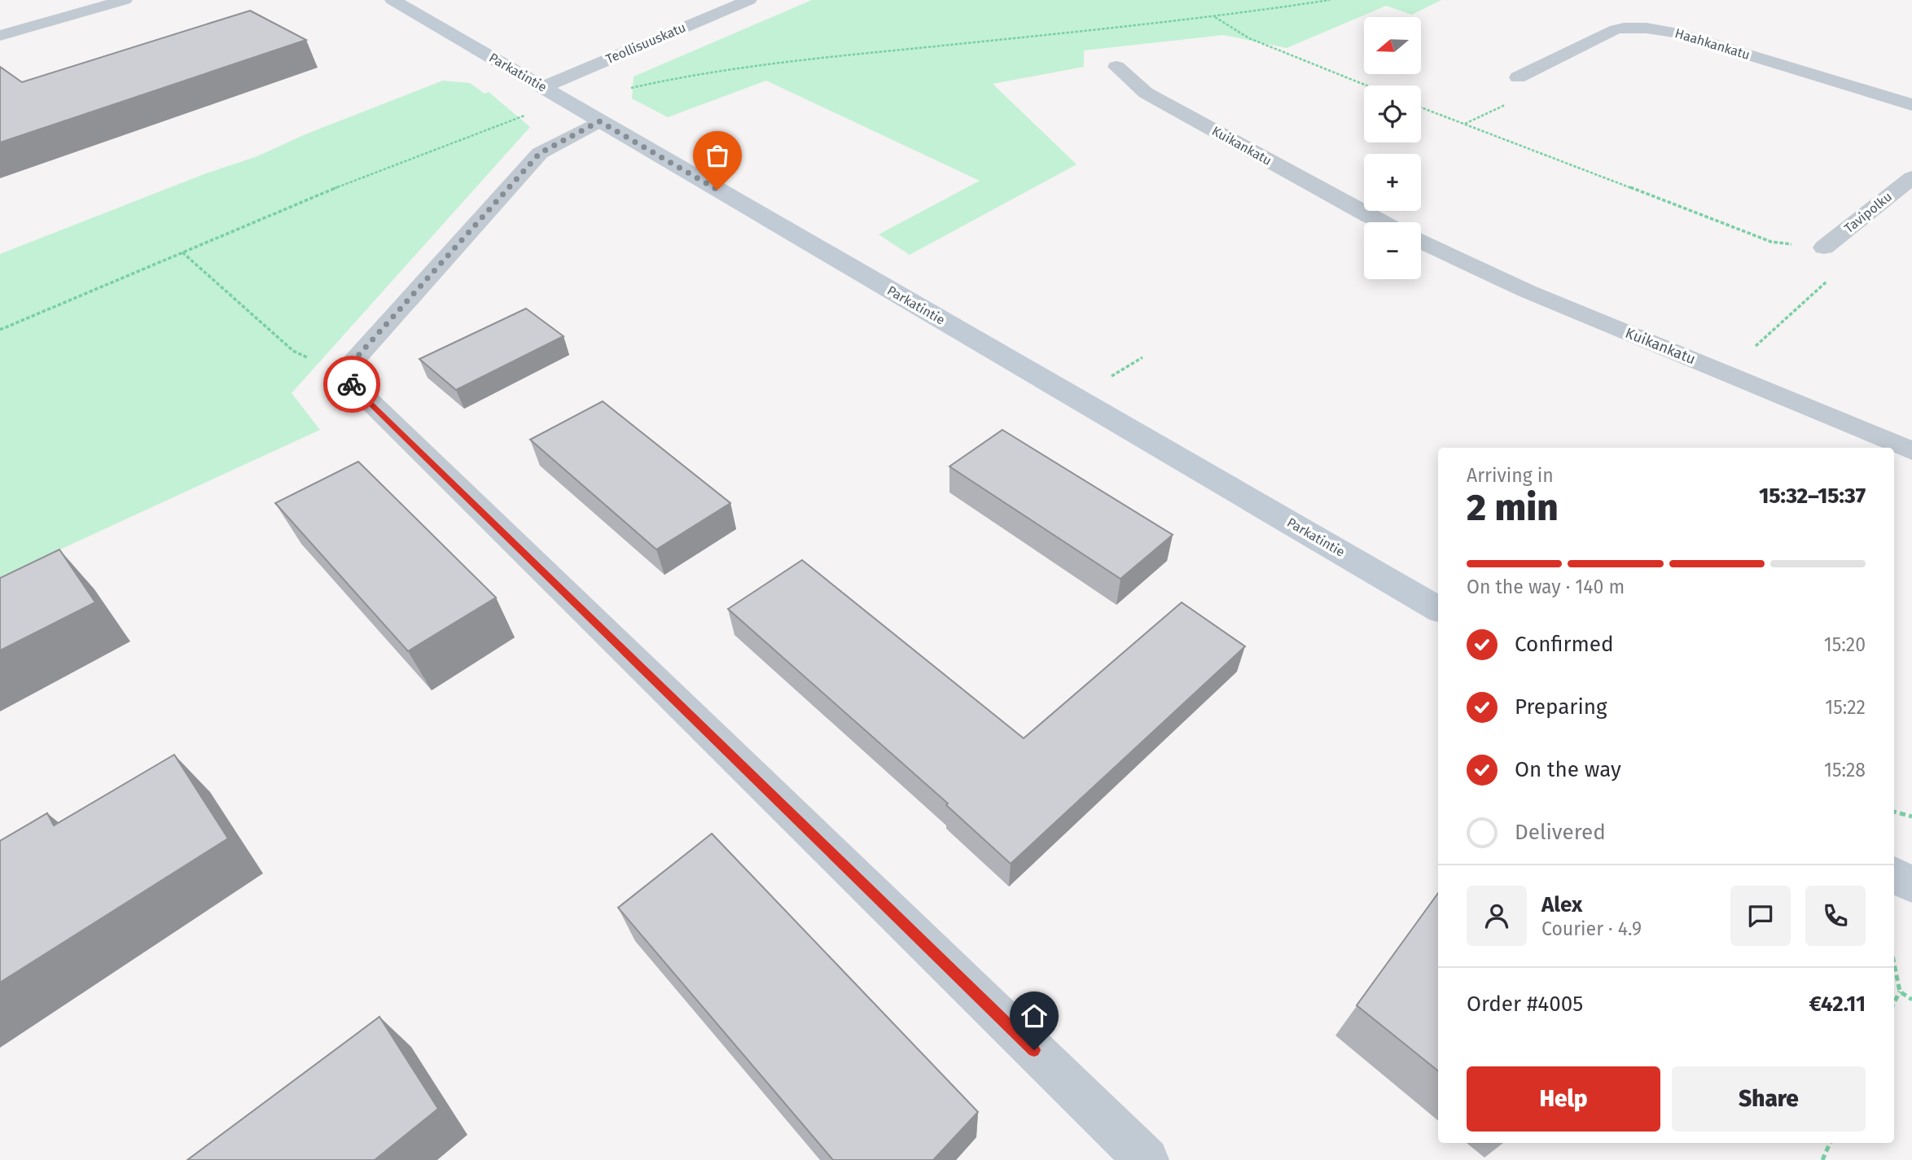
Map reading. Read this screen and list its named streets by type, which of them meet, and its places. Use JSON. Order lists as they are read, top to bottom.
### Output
{
  "streets": {
    "street": [
      "Teollisuuskatu",
      "Haahkankatu",
      "Parkatintie",
      "Kuikankatu",
      "Tavipolku"
    ]
  },
  "crossings": [
    ["Teollisuuskatu", "Parkatintie"]
  ],
  "north": "left",
  "page": {
    "map_buttons": ["+", "−"],
    "heading": ["2 min", "Arriving in", "15:32–15:37"],
    "panel": [
      "Alex",
      "Courier · 4.9",
      "Order #4005",
      "€42.11"
    ],
    "bar": "On the way · 140 m",
    "list": [
      ["Confirmed", "15:20"],
      ["Preparing", "15:22"],
      ["On the way", "15:28"],
      "Delivered"
    ],
    "buttons": ["Help", "Share"]
  }
}
